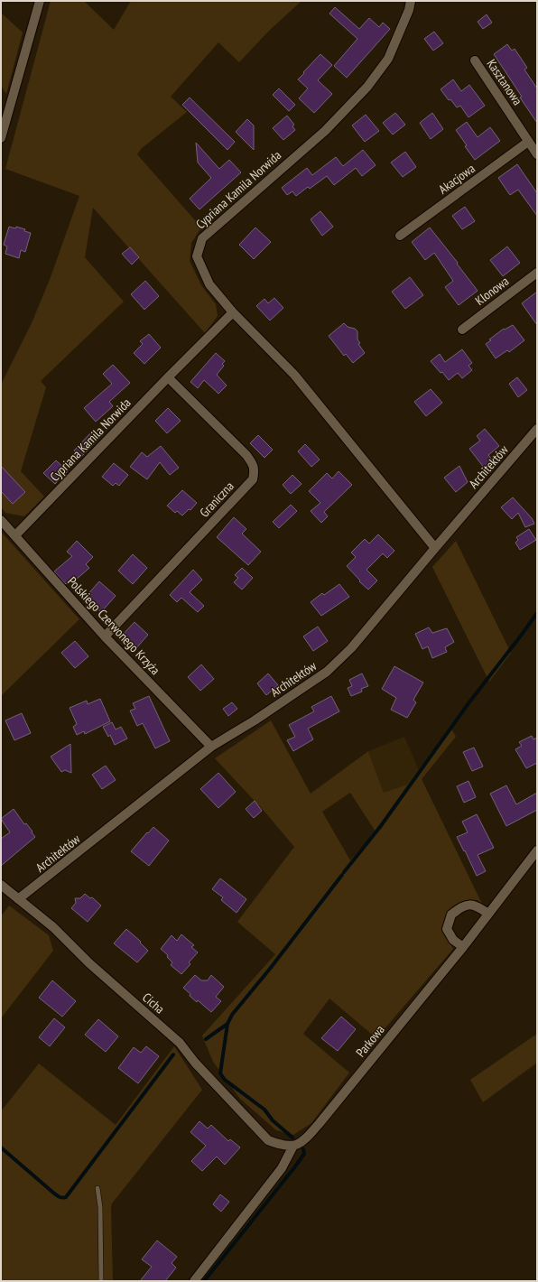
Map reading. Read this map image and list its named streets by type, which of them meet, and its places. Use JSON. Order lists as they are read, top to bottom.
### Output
{
  "streets": {
    "street": [
      "Kasztanowa",
      "Akacjowa",
      "Cypriana Kamila Norwida",
      "Klonowa",
      "Architektów",
      "Graniczna",
      "Polskiego Czerwonego Krzyża",
      "Cicha",
      "Parkowa"
    ]
  },
  "crossings": [
    ["Kasztanowa", "Akacjowa"],
    ["Cypriana Kamila Norwida", "Graniczna"],
    ["Cypriana Kamila Norwida", "Polskiego Czerwonego Krzyża"],
    ["Architektów", "Polskiego Czerwonego Krzyża"],
    ["Architektów", "Cicha"],
    ["Graniczna", "Polskiego Czerwonego Krzyża"],
    ["Cicha", "Parkowa"]
  ]
}
